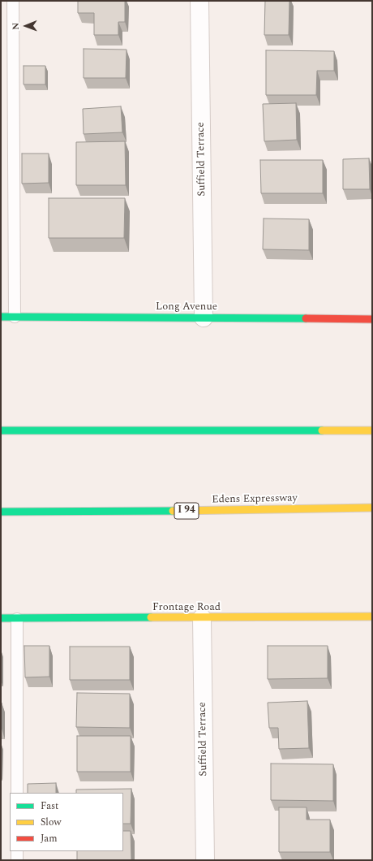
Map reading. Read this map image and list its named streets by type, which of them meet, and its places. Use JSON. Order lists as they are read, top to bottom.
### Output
{
  "streets": {
    "main road": [
      "Long Avenue",
      "Edens Expressway",
      "I 94",
      "Frontage Road"
    ],
    "street": ["Suffield Terrace"]
  },
  "crossings": [
    ["Suffield Terrace", "Long Avenue"],
    ["Suffield Terrace", "Frontage Road"]
  ],
  "legend": ["Fast", "Slow", "Jam"],
  "north": "left"
}
